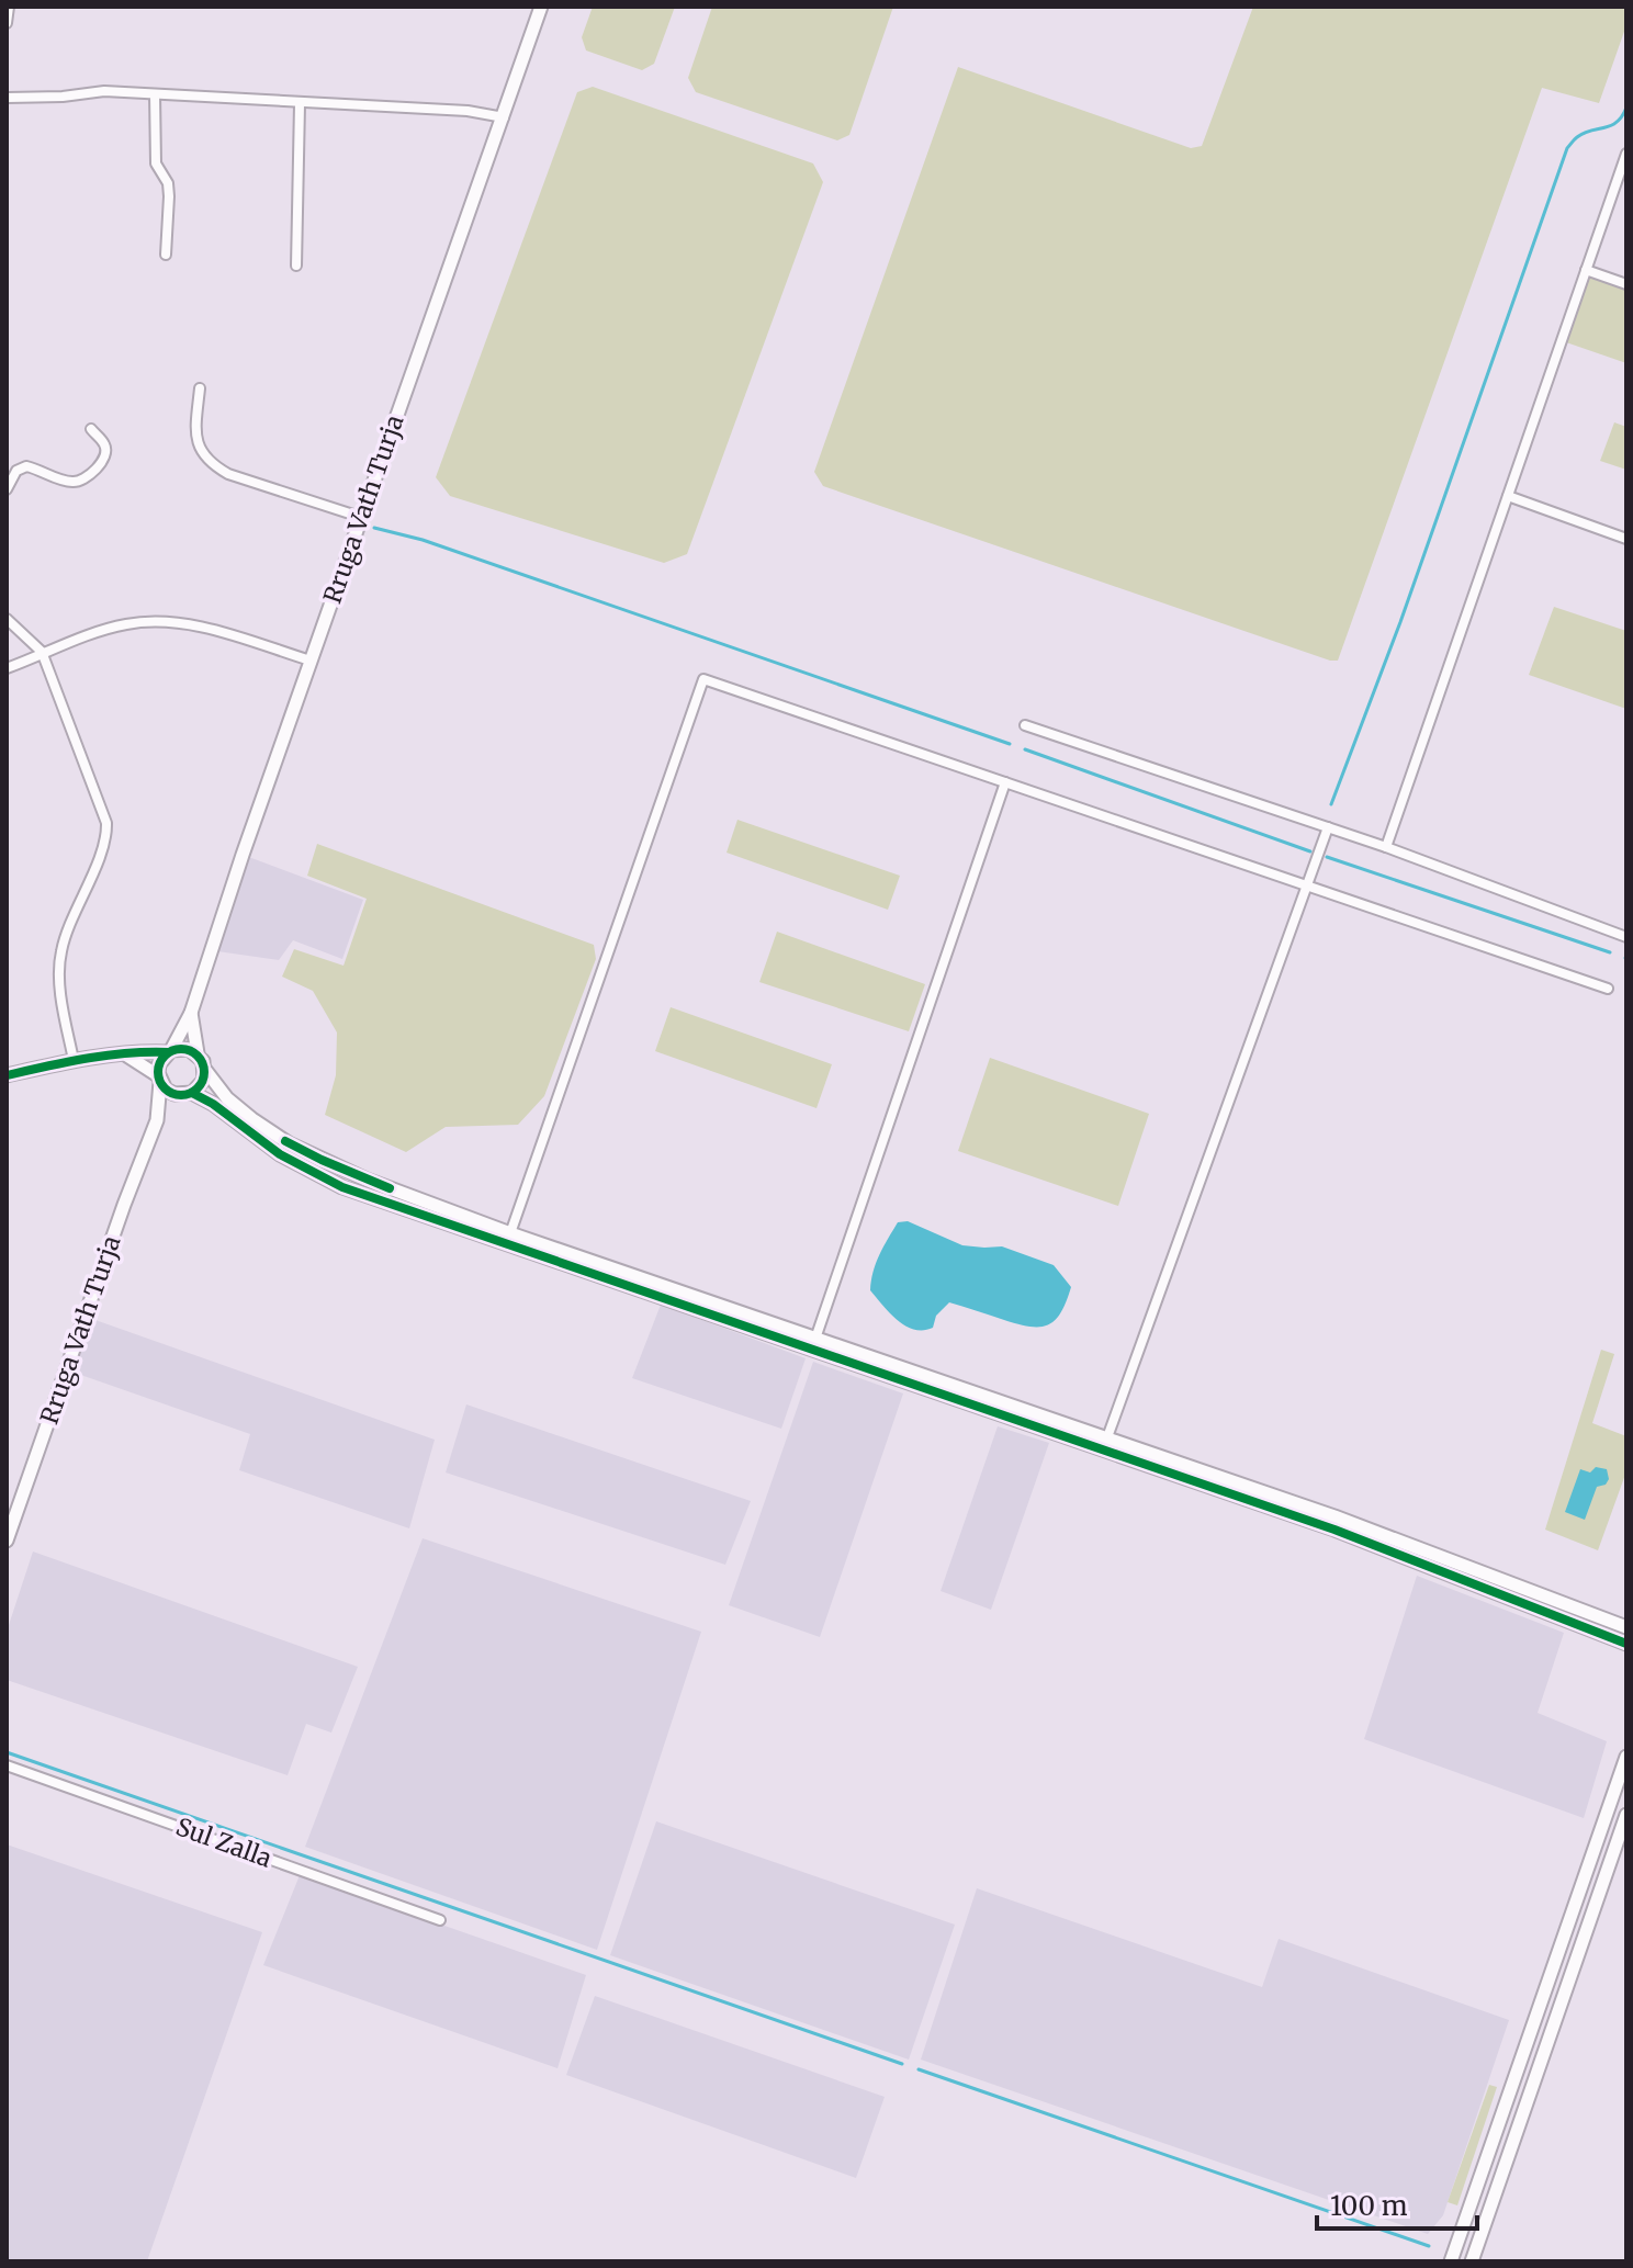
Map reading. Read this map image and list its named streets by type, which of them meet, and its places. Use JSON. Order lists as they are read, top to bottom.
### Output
{
  "streets": {
    "street": ["Rruga Vath Turja", "Sul Zalla"]
  },
  "scale_bar": "100 m"
}
